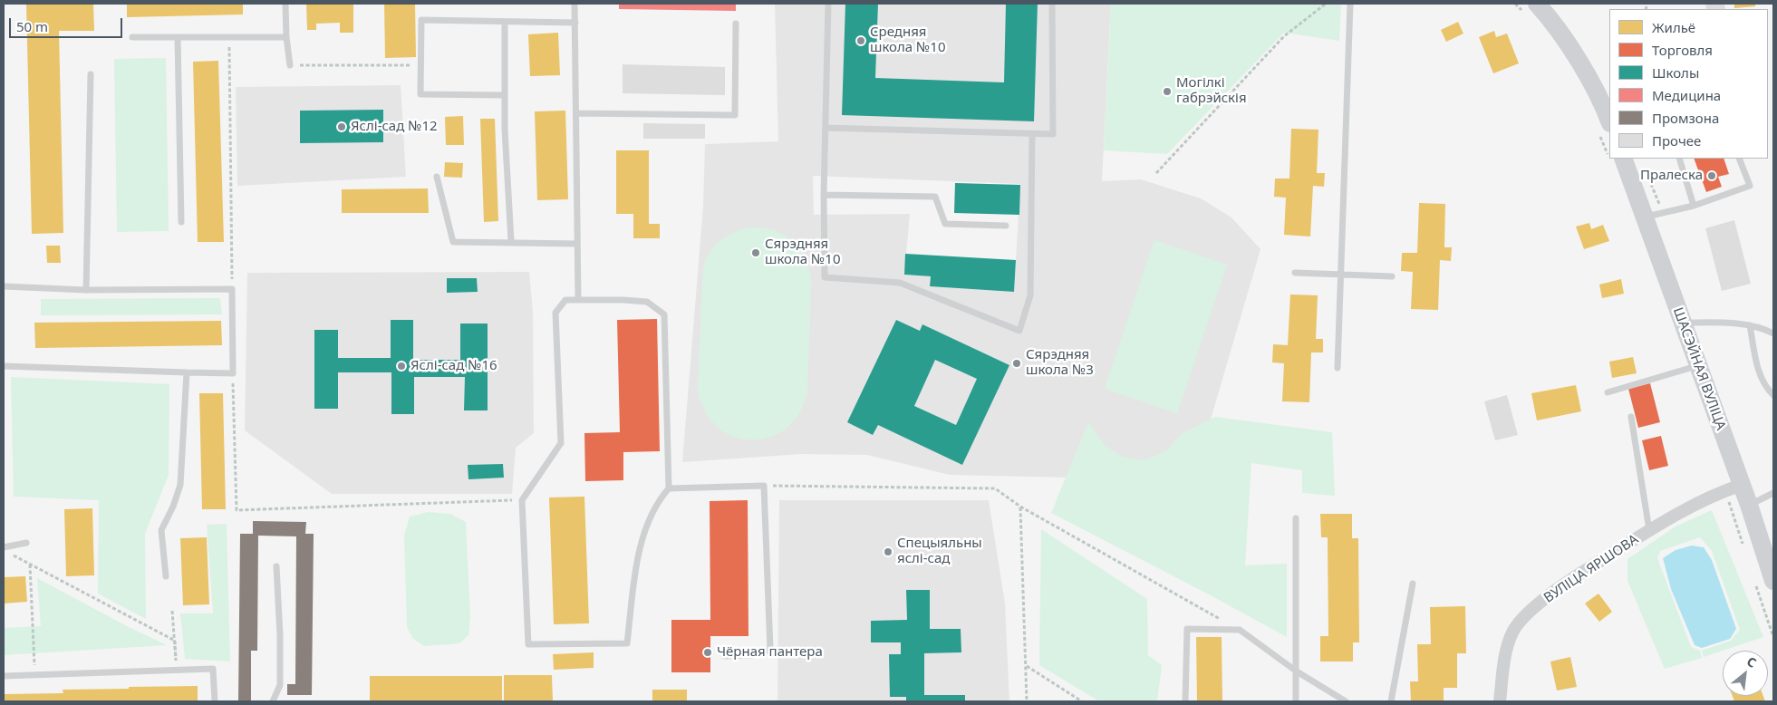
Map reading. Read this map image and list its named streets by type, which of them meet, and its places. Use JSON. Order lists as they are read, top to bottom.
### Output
{
  "streets": {
    "main road": ["ШАСЭЙНАЯ ВУЛІЦА"],
    "street": ["ВУЛІЦА ЯРШОВА"]
  },
  "crossings": [
    ["ШАСЭЙНАЯ ВУЛІЦА", "ВУЛІЦА ЯРШОВА"]
  ],
  "places": [
    "Средняя школа №10",
    "Могілкі габрэйскія",
    "Яслі-сад №12",
    "Пралеска",
    "Сярэдняя школа №10",
    "Сярэдняя школа №3",
    "Яслі-сад №16",
    "Спецыяльны яслі-сад",
    "Чёрная пантера"
  ],
  "legend": [
    "Жильё",
    "Торговля",
    "Школы",
    "Медицина",
    "Промзона",
    "Прочее"
  ],
  "scale_bar": "50 m",
  "north": "top right"
}
